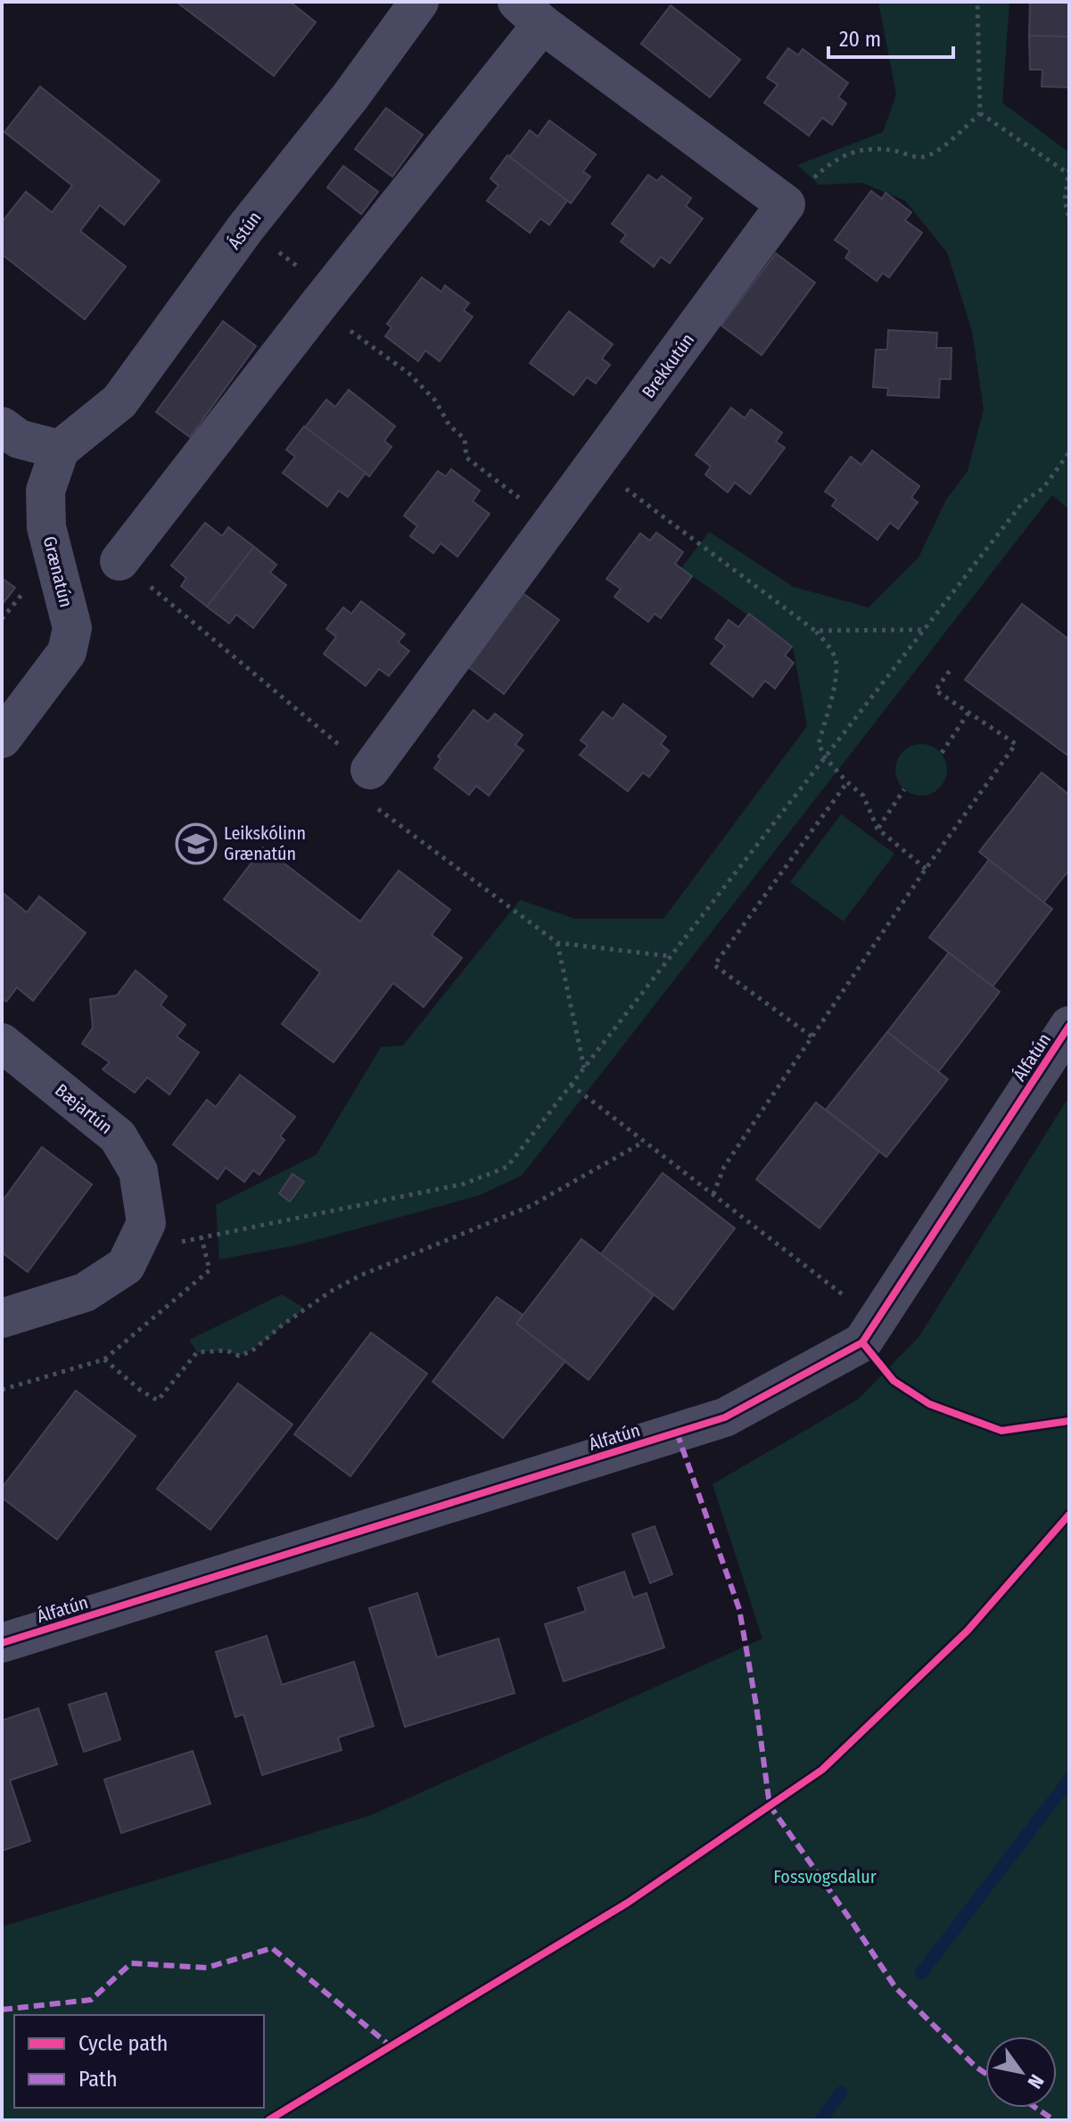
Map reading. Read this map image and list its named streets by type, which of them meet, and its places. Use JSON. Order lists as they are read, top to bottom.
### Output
{
  "streets": {
    "street": [
      "Ástún",
      "Brekkutún",
      "Grænatún",
      "Álfatún",
      "Bæjartún"
    ]
  },
  "crossings": [
    ["Ástún", "Grænatún"]
  ],
  "parks": ["Fossvogsdalur"],
  "places": {
    "school or university": ["Leikskólinn Grænatún"]
  },
  "legend": ["Cycle path", "Path"],
  "scale_bar": "20 m",
  "north": "bottom right"
}
